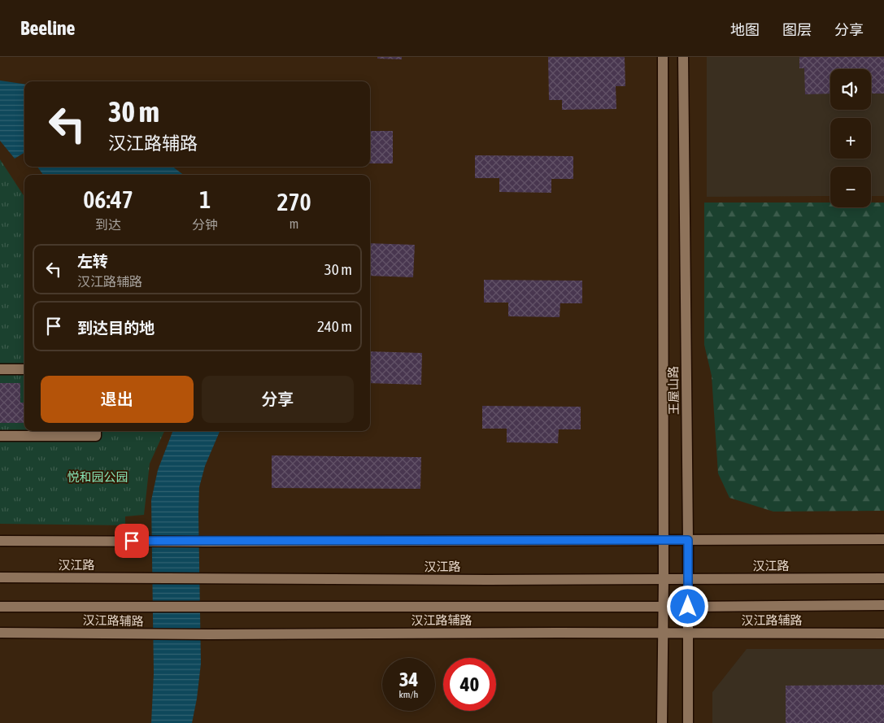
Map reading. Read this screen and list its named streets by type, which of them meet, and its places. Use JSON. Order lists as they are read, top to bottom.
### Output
{
  "streets": {
    "street": ["王屋山路", "汉江路", "汉江路辅路"]
  },
  "crossings": [
    ["王屋山路", "汉江路"],
    ["王屋山路", "汉江路辅路"]
  ],
  "parks": ["悦和园公园"],
  "page": {
    "header": "Beeline",
    "nav": ["地图", "图层", "分享"],
    "map_buttons": ["+", "−"],
    "turn": ["30 m", "汉江路辅路"],
    "eta": [
      "06:47",
      "到达",
      "1",
      "分钟",
      "270",
      "m"
    ],
    "list": [
      {
        "name": "左转",
        "note": "汉江路辅路",
        "value": "30 m"
      },
      {
        "name": "到达目的地",
        "value": "240 m"
      }
    ],
    "buttons": ["退出", "分享"],
    "speed": "34 km/h",
    "limit": "40"
  }
}
